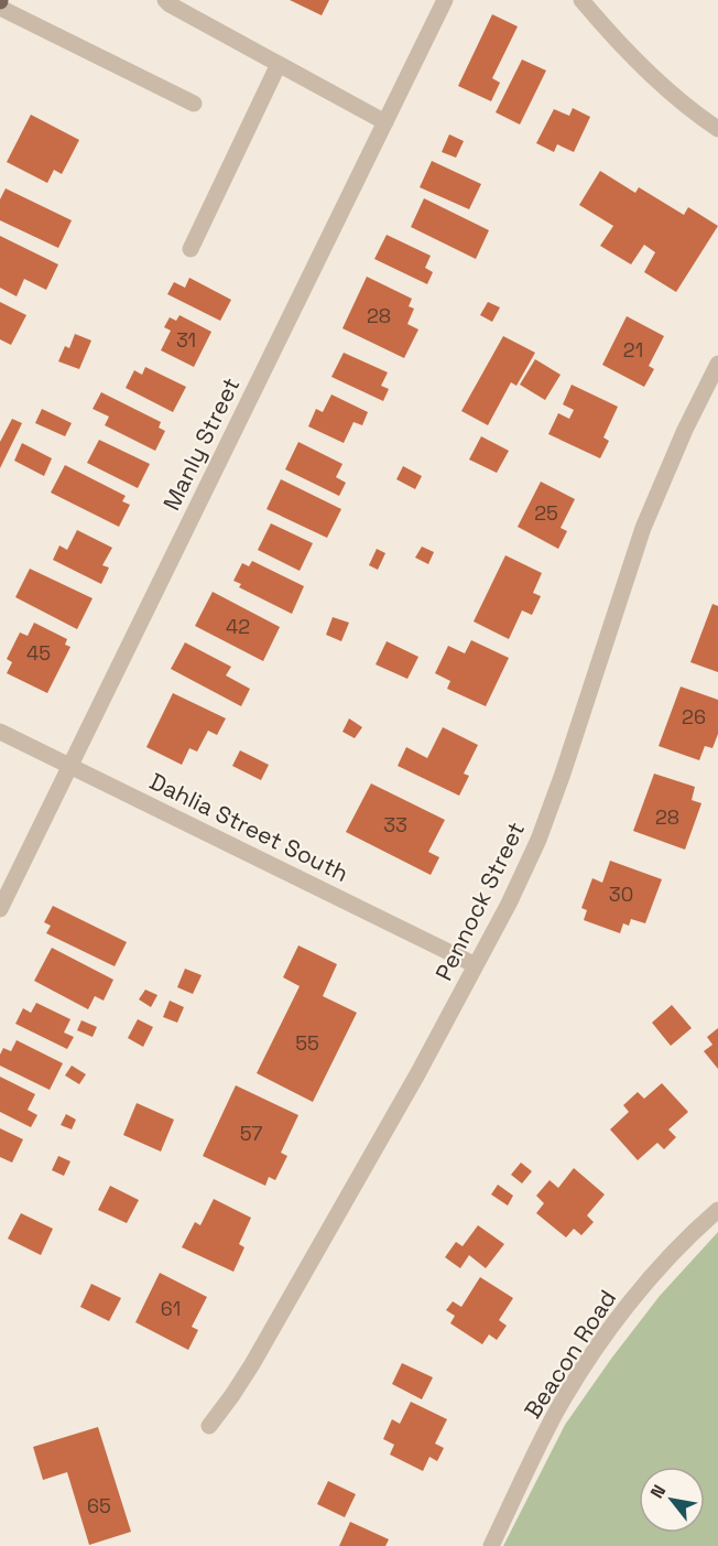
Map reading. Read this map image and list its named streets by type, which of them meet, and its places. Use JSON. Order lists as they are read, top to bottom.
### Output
{
  "streets": {
    "street": [
      "Manly Street",
      "Dahlia Street South",
      "Pennock Street",
      "Beacon Road"
    ]
  },
  "crossings": [
    ["Manly Street", "Dahlia Street South"],
    ["Dahlia Street South", "Pennock Street"]
  ],
  "house_numbers": [
    "28",
    "31",
    "21",
    "25",
    "42",
    "45",
    "26",
    "28",
    "33",
    "30",
    "55",
    "57",
    "61",
    "65"
  ],
  "north": "top left"
}
